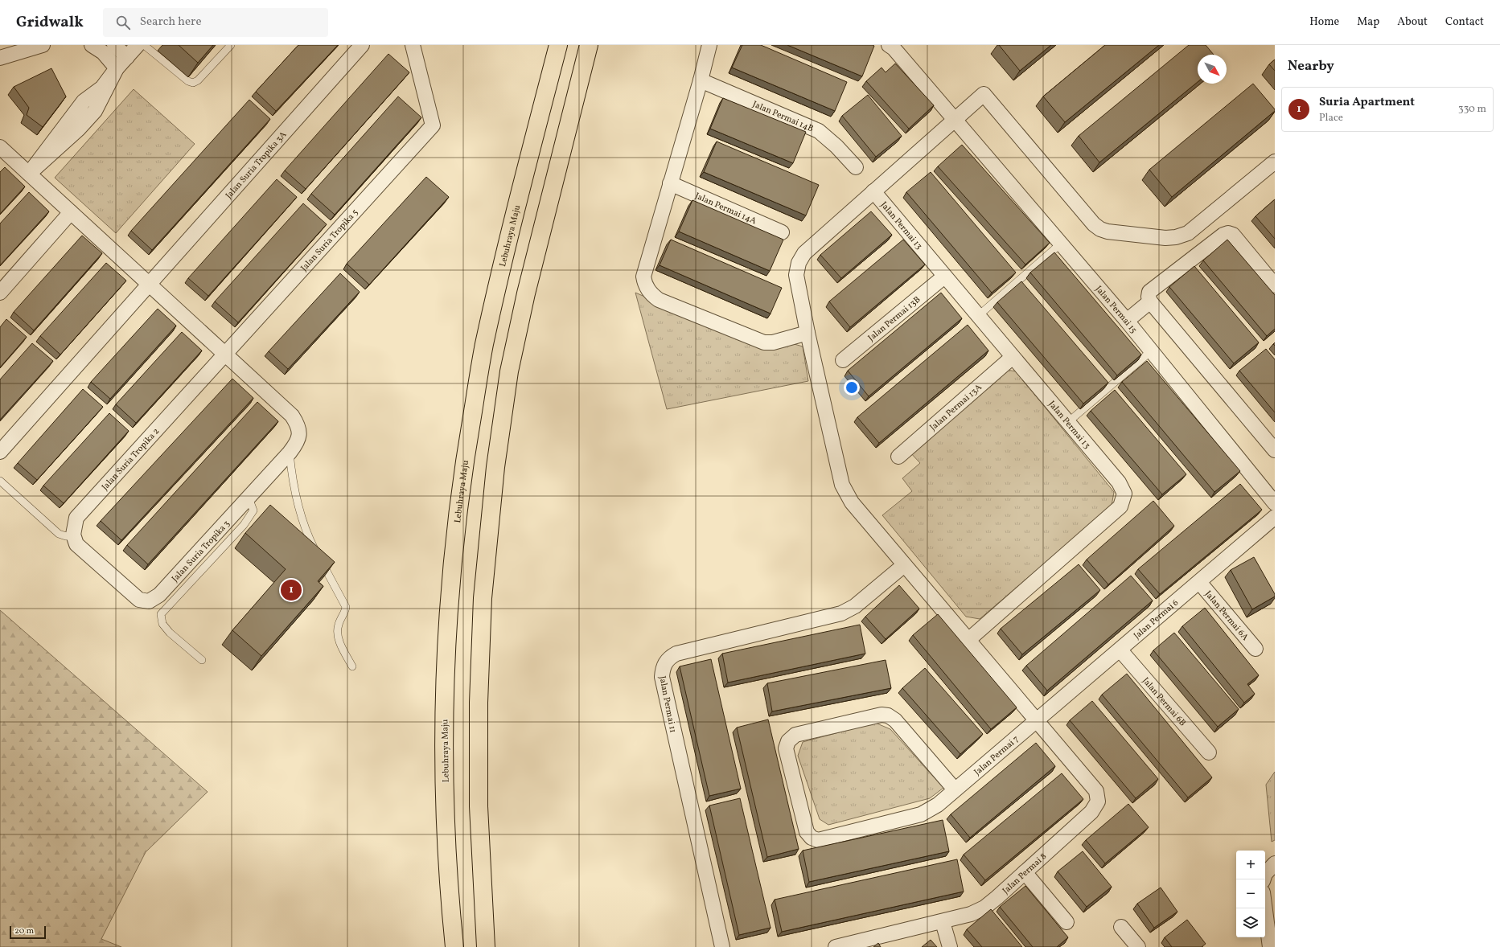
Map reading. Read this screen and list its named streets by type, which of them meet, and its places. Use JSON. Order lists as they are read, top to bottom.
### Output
{
  "streets": {
    "highway": ["Lebuhraya Maju"],
    "street": [
      "Jalan Permai 14B",
      "Jalan Suria Tropika 3A",
      "Jalan Permai 14A",
      "Jalan Permai 13",
      "Jalan Suria Tropika 5",
      "Jalan Permai 15",
      "Jalan Permai 13B",
      "Jalan Permai 13A",
      "Jalan Suria Tropika 2",
      "Jalan Suria Tropika 3",
      "Jalan Permai 6A",
      "Jalan Permai 6",
      "Jalan Permai 6B",
      "Jalan Permai 11",
      "Jalan Permai 7",
      "Jalan Permai 8"
    ]
  },
  "crossings": [
    ["Jalan Suria Tropika 3A", "Jalan Suria Tropika 3"],
    ["Jalan Permai 13", "Jalan Permai 13B"],
    ["Jalan Permai 13", "Jalan Permai 13A"],
    ["Jalan Permai 13", "Jalan Permai 8"],
    ["Jalan Suria Tropika 5", "Jalan Suria Tropika 2"],
    ["Jalan Suria Tropika 5", "Jalan Suria Tropika 3"],
    ["Jalan Permai 15", "Jalan Permai 8"],
    ["Jalan Suria Tropika 2", "Jalan Suria Tropika 3"],
    ["Jalan Permai 6A", "Jalan Permai 6"],
    ["Jalan Permai 6", "Jalan Permai 6B"],
    ["Jalan Permai 6", "Jalan Permai 7"],
    ["Jalan Permai 6", "Jalan Permai 8"],
    ["Jalan Permai 11", "Jalan Permai 8"],
    ["Jalan Permai 7", "Jalan Permai 8"]
  ],
  "scale_bar": "20 m",
  "north": "bottom right",
  "page": {
    "header": "Gridwalk",
    "search": "Search here",
    "nav": [
      "Home",
      "Map",
      "About",
      "Contact"
    ],
    "heading": "Nearby",
    "list": [
      {
        "mark": "1",
        "name": "Suria Apartment",
        "note": "Place",
        "value": "330 m"
      }
    ],
    "pins": "1",
    "map_buttons": ["+", "−"],
    "scale": "20 m"
  }
}
